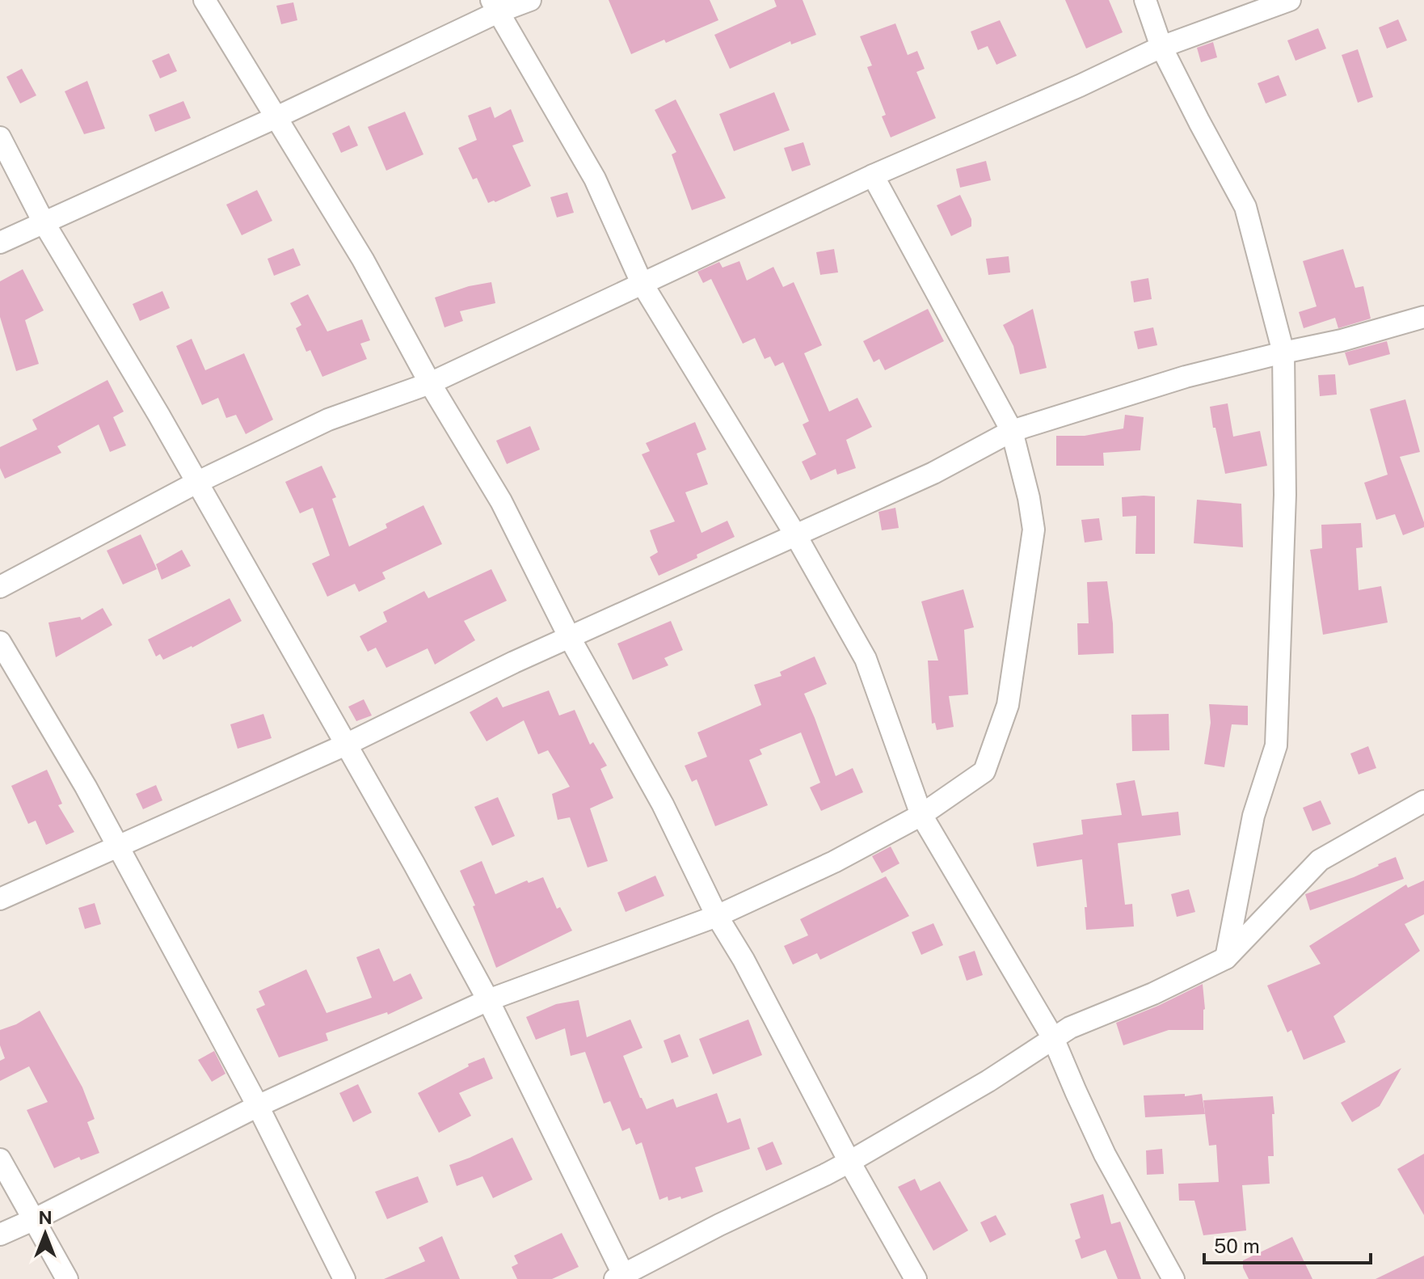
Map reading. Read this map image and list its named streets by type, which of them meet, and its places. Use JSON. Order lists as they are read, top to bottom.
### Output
{
  "scale_bar": "50 m",
  "north": "top"
}
